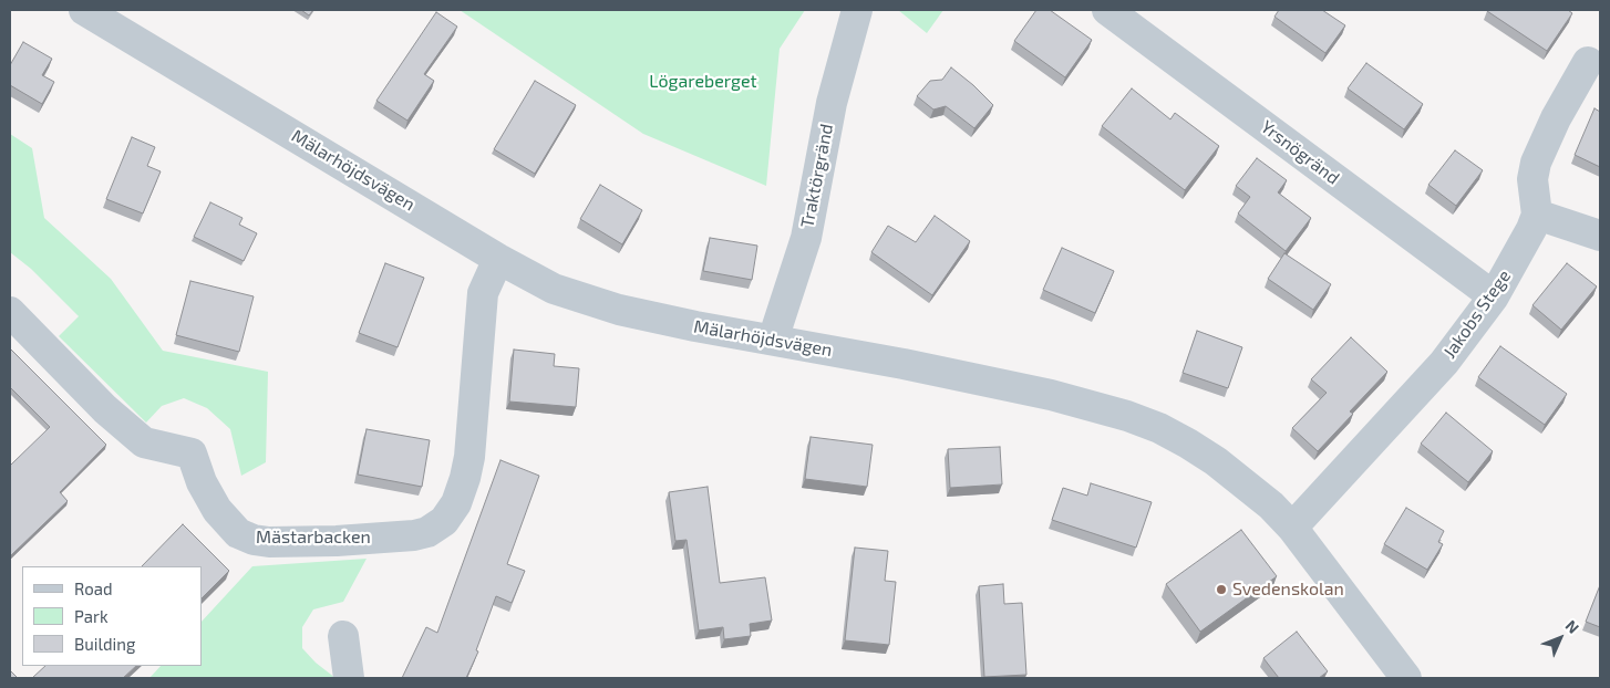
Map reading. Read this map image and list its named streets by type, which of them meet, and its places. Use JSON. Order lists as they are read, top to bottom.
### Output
{
  "streets": {
    "street": [
      "Yrsnögränd",
      "Mälarhöjdsvägen",
      "Traktörgränd",
      "Jakobs Stege",
      "Mästarbacken"
    ]
  },
  "crossings": [
    ["Yrsnögränd", "Jakobs Stege"],
    ["Mälarhöjdsvägen", "Traktörgränd"],
    ["Mälarhöjdsvägen", "Jakobs Stege"],
    ["Mälarhöjdsvägen", "Mästarbacken"]
  ],
  "parks": ["Lögareberget"],
  "places": ["Svedenskolan"],
  "legend": ["Road", "Park", "Building"],
  "north": "top right"
}
